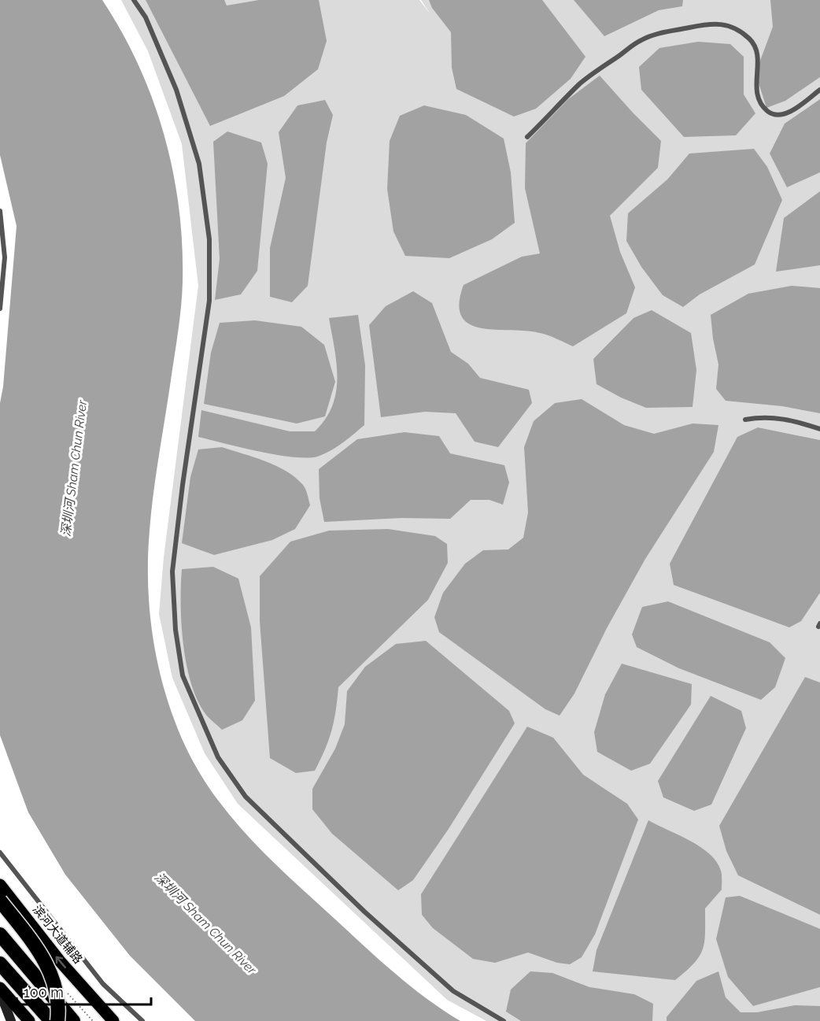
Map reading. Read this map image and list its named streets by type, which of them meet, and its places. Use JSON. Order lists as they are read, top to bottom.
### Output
{
  "streets": {
    "main road": ["滨河大道辅路"]
  },
  "water": ["深圳河 Sham Chun River"],
  "scale_bar": "100 m"
}
